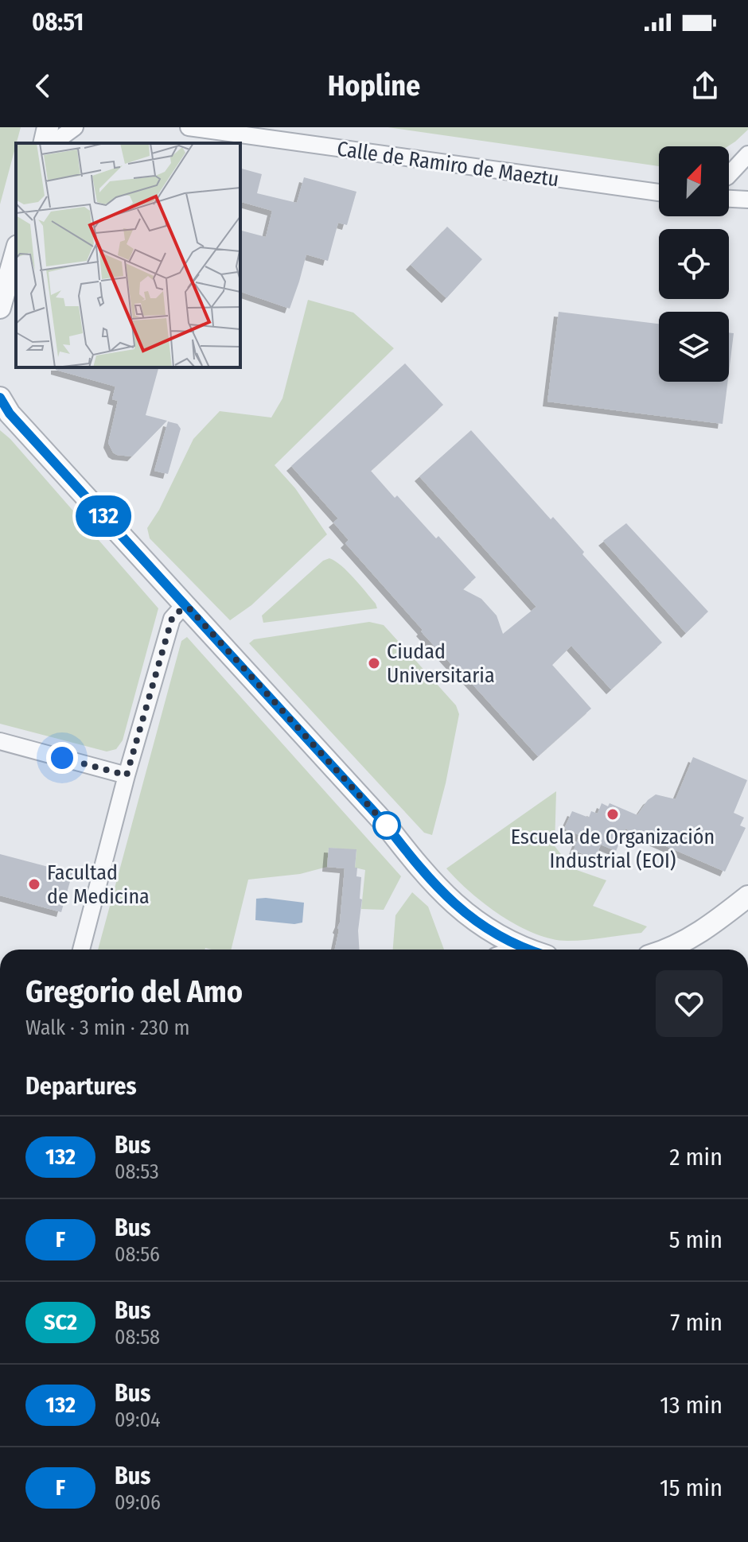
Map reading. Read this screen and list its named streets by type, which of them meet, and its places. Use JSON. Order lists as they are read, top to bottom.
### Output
{
  "streets": {
    "street": ["Calle de Ramiro de Maeztu"]
  },
  "places": ["Ciudad Universitaria", "Escuela de Organización Industrial (EOI)", "Facultad de Medicina"],
  "lines": ["bus line 132"],
  "north": "top right",
  "page": {
    "status": "08:51",
    "header": "Hopline",
    "on_map": "132",
    "heading": [
      ["Gregorio del Amo", "Walk · 3 min · 230 m"],
      "Departures"
    ],
    "list": [
      {
        "mark": "132",
        "name": "Bus",
        "note": "08:53",
        "value": "2 min"
      },
      {
        "mark": "F",
        "name": "Bus",
        "note": "08:56",
        "value": "5 min"
      },
      {
        "mark": "SC2",
        "name": "Bus",
        "note": "08:58",
        "value": "7 min"
      },
      {
        "mark": "132",
        "name": "Bus",
        "note": "09:04",
        "value": "13 min"
      },
      {
        "mark": "F",
        "name": "Bus",
        "note": "09:06",
        "value": "15 min"
      }
    ]
  }
}
